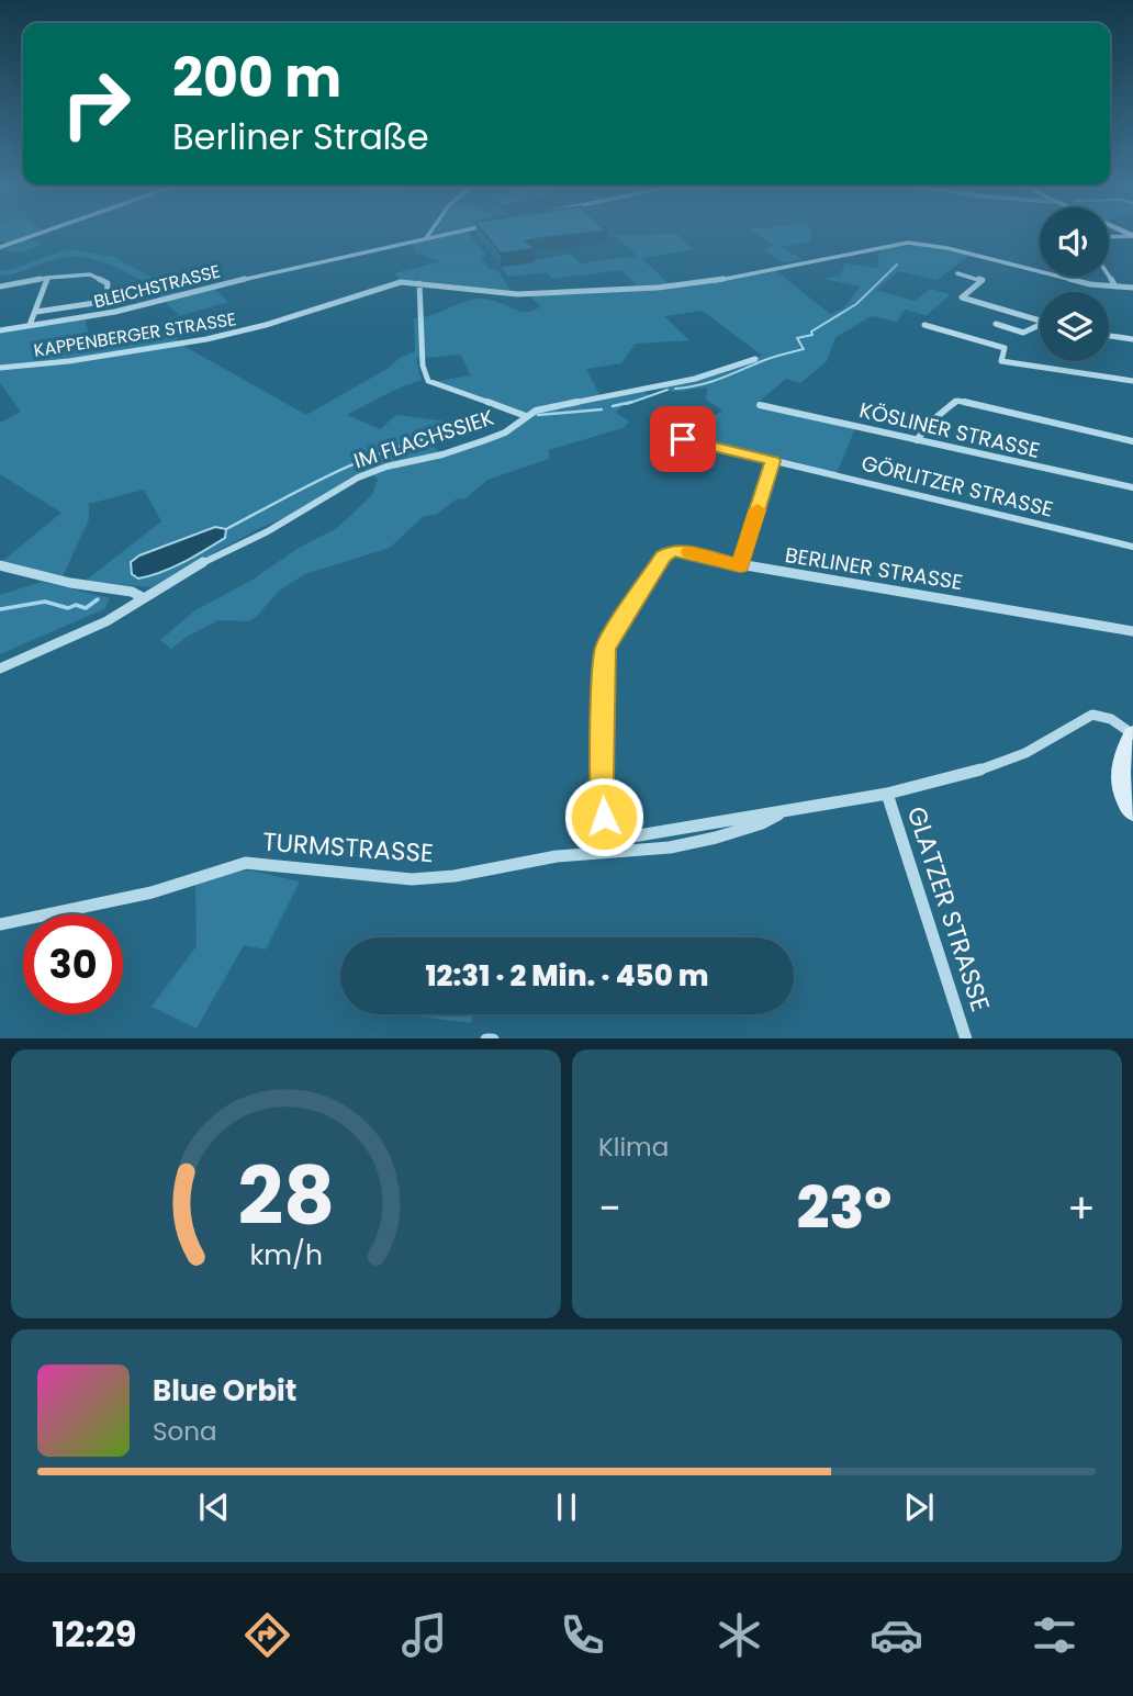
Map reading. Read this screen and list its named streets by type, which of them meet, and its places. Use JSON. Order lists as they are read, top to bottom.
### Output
{
  "streets": {
    "street": [
      "BLEICHSTRASSE",
      "KAPPENBERGER STRASSE",
      "KÖSLINER STRASSE",
      "IM FLACHSSIEK",
      "GÖRLITZER STRASSE",
      "BERLINER STRASSE",
      "TURMSTRASSE",
      "GLATZER STRASSE"
    ]
  },
  "crossings": [
    ["BERLINER STRASSE", "TURMSTRASSE"],
    ["TURMSTRASSE", "GLATZER STRASSE"]
  ],
  "page": {
    "turn": ["200 m", "Berliner Straße"],
    "limit": "30",
    "trip": "12:31 · 2 Min. · 450 m",
    "tile": "Klima",
    "heat": ["−", "23°", "+"],
    "song": ["Blue Orbit", "Sona"],
    "tabs": "12:29",
    "gauge": ["28", "km/h"]
  }
}
